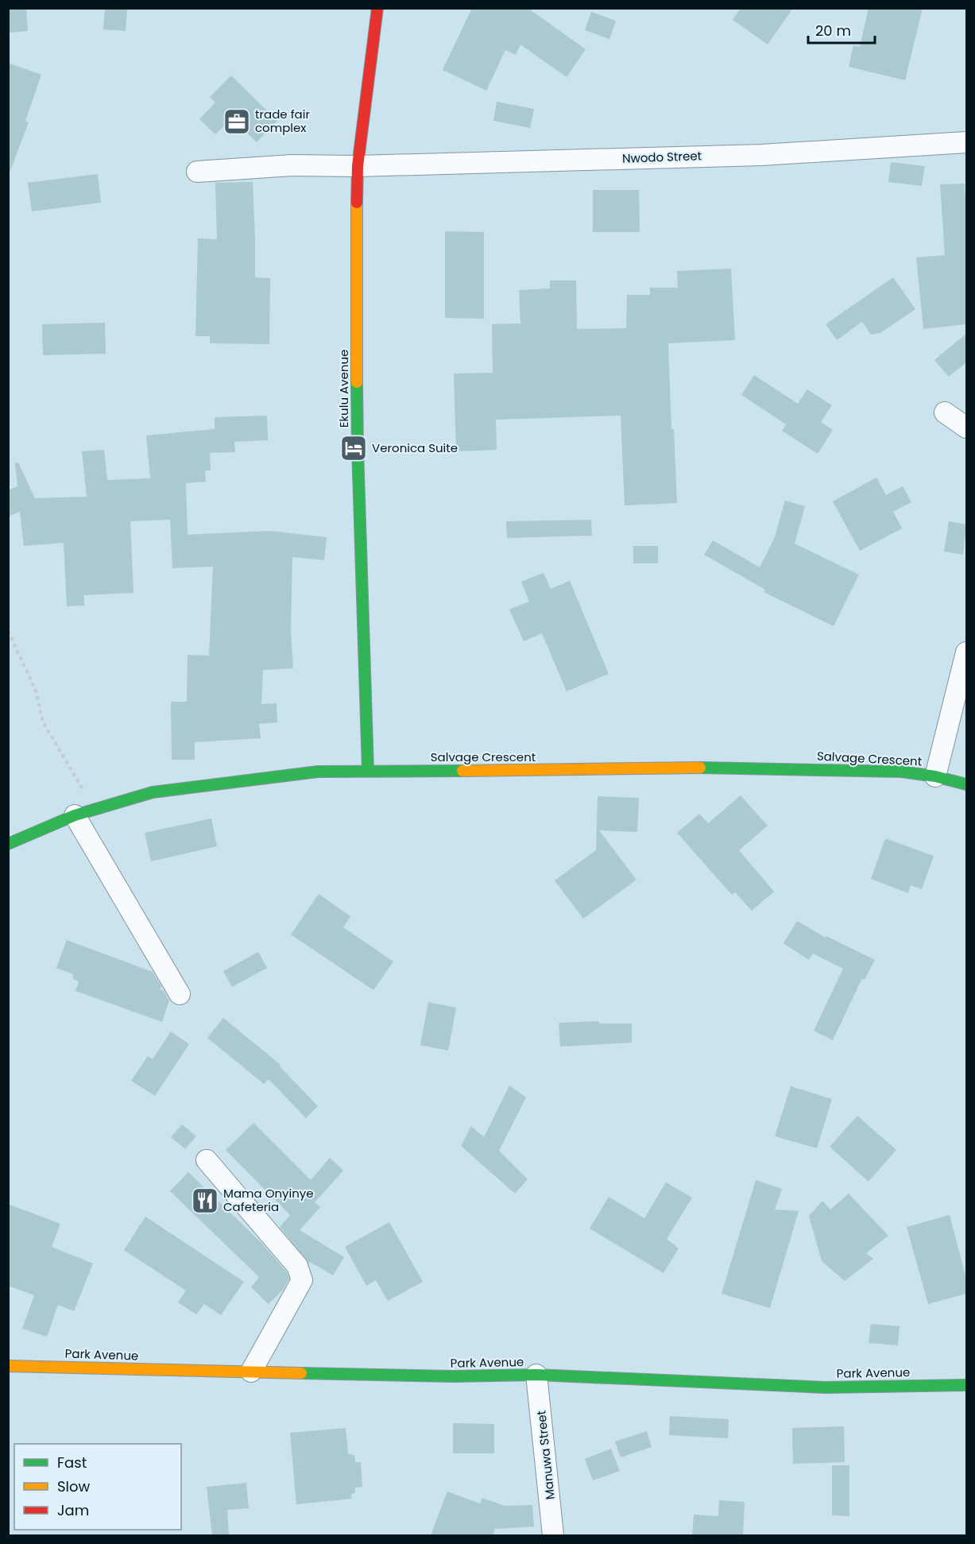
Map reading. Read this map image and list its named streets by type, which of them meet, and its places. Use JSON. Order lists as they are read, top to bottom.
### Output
{
  "streets": {
    "main road": ["Ekulu Avenue", "Salvage Crescent", "Park Avenue"],
    "street": ["Nwodo Street", "Manuwa Street"]
  },
  "crossings": [
    ["Nwodo Street", "Ekulu Avenue"],
    ["Ekulu Avenue", "Salvage Crescent"],
    ["Park Avenue", "Manuwa Street"]
  ],
  "places": {
    "office": ["trade fair complex"],
    "hotel": ["Veronica Suite"],
    "restaurant": ["Mama Onyinye Cafeteria"]
  },
  "legend": ["Fast", "Slow", "Jam"],
  "scale_bar": "20 m"
}
